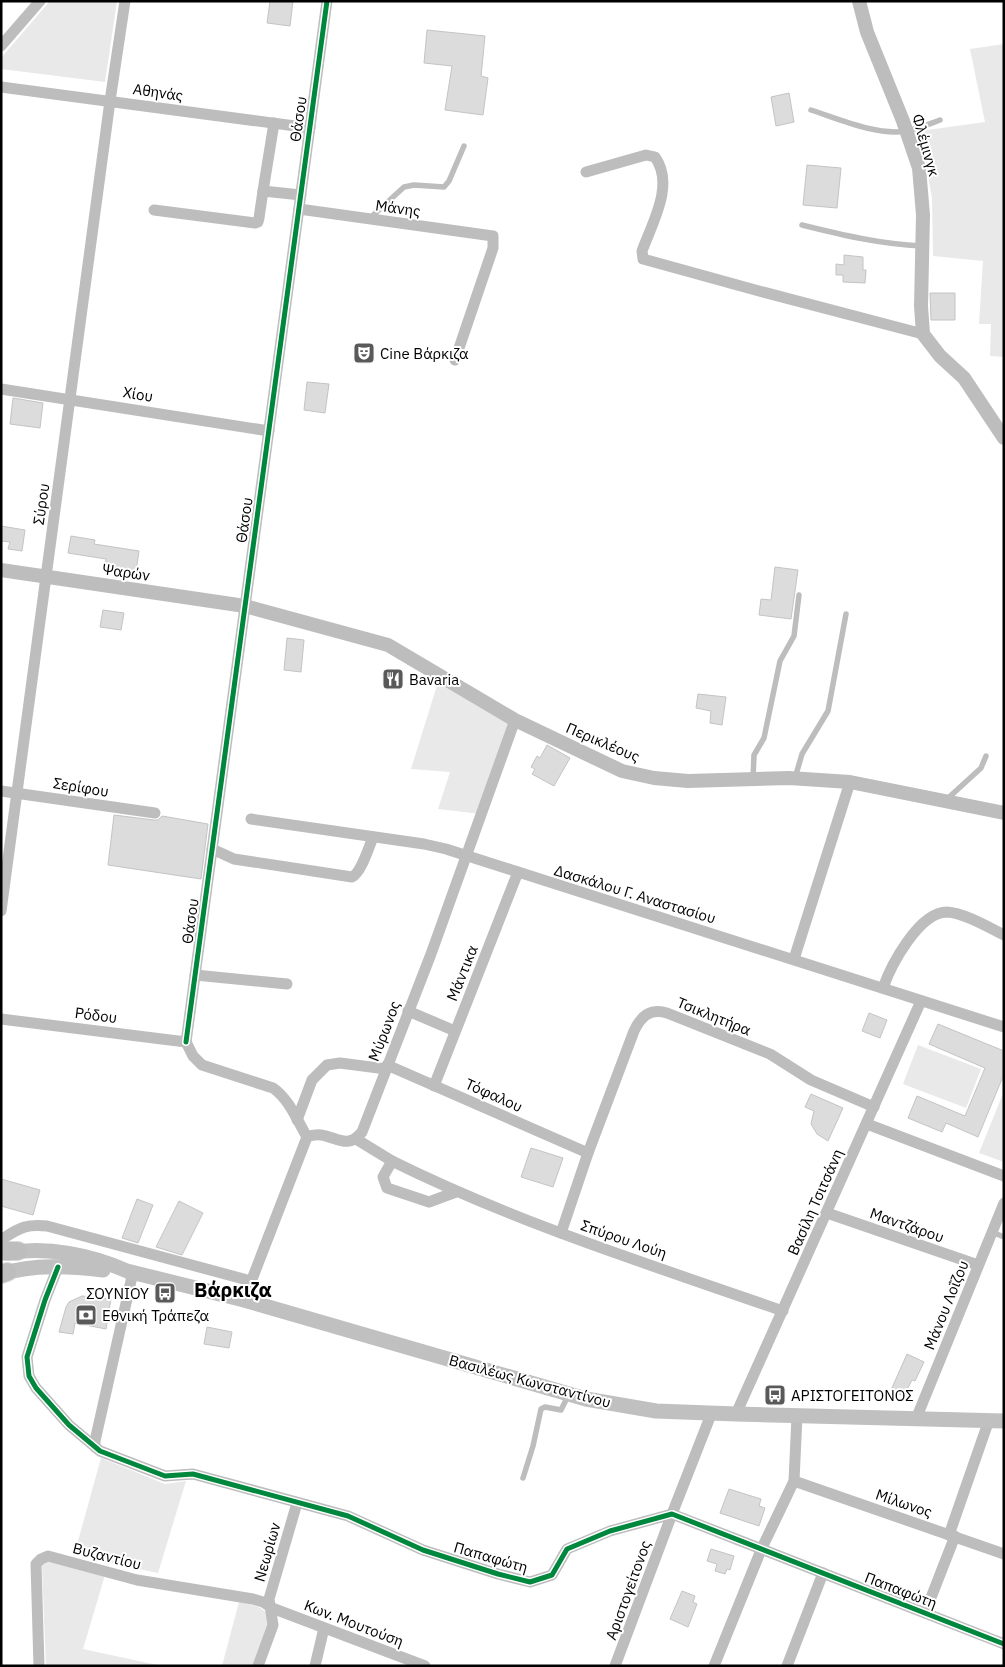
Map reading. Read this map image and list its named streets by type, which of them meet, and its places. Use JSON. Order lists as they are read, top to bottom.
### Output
{
  "streets": {
    "main road": ["Βασιλέως Κωνσταντίνου"],
    "street": [
      "Αθηνάς",
      "Θάσου",
      "Φλέμινγκ",
      "Μάνης",
      "Χίου",
      "Σύρου",
      "Ψαρών",
      "Περικλέους",
      "Σερίφου",
      "Δασκάλου Γ. Αναστασίου",
      "Μάντικα",
      "Ρόδου",
      "Τσικλητήρα",
      "Μύρωνος",
      "Τόφαλου",
      "Βασίλη Τσιτσάνη",
      "Μαντζάρου",
      "Σπύρου Λούη",
      "Μάνου Λοΐζου",
      "Μίλωνος",
      "Νεωρίων",
      "Βυζαντίου",
      "Παπαφώτη",
      "Αριστογείτονος",
      "Κων. Μουτούση"
    ]
  },
  "crossings": [
    ["Αθηνάς", "Θάσου"],
    ["Αθηνάς", "Σύρου"],
    ["Θάσου", "Μάνης"],
    ["Θάσου", "Χίου"],
    ["Θάσου", "Ψαρών"],
    ["Θάσου", "Περικλέους"],
    ["Θάσου", "Ρόδου"],
    ["Χίου", "Σύρου"],
    ["Σύρου", "Ψαρών"],
    ["Σύρου", "Σερίφου"],
    ["Ψαρών", "Περικλέους"],
    ["Περικλέους", "Μύρωνος"],
    ["Δασκάλου Γ. Αναστασίου", "Μάντικα"],
    ["Δασκάλου Γ. Αναστασίου", "Μύρωνος"],
    ["Δασκάλου Γ. Αναστασίου", "Βασίλη Τσιτσάνη"],
    ["Μάντικα", "Τόφαλου"],
    ["Τσικλητήρα", "Τόφαλου"],
    ["Τσικλητήρα", "Βασίλη Τσιτσάνη"],
    ["Τσικλητήρα", "Σπύρου Λούη"],
    ["Μύρωνος", "Τόφαλου"],
    ["Μύρωνος", "Σπύρου Λούη"],
    ["Βασίλη Τσιτσάνη", "Μαντζάρου"],
    ["Βασίλη Τσιτσάνη", "Σπύρου Λούη"],
    ["Βασίλη Τσιτσάνη", "Βασιλέως Κωνσταντίνου"],
    ["Μαντζάρου", "Μάνου Λοΐζου"],
    ["Μάνου Λοΐζου", "Βασιλέως Κωνσταντίνου"],
    ["Βασιλέως Κωνσταντίνου", "Παπαφώτη"],
    ["Βασιλέως Κωνσταντίνου", "Αριστογείτονος"],
    ["Νεωρίων", "Βυζαντίου"],
    ["Νεωρίων", "Παπαφώτη"],
    ["Νεωρίων", "Κων. Μουτούση"],
    ["Βυζαντίου", "Κων. Μουτούση"],
    ["Παπαφώτη", "Αριστογείτονος"]
  ],
  "districts": ["Βάρκιζα"],
  "places": {
    "theatre": ["Cine Βάρκιζα"],
    "restaurant": ["Bavaria"],
    "bus stop": ["ΣΟΥΝΙΟΥ", "ΑΡΙΣΤΟΓΕΙΤΟΝΟΣ"],
    "bank": ["Εθνική Τράπεζα"]
  }
}
